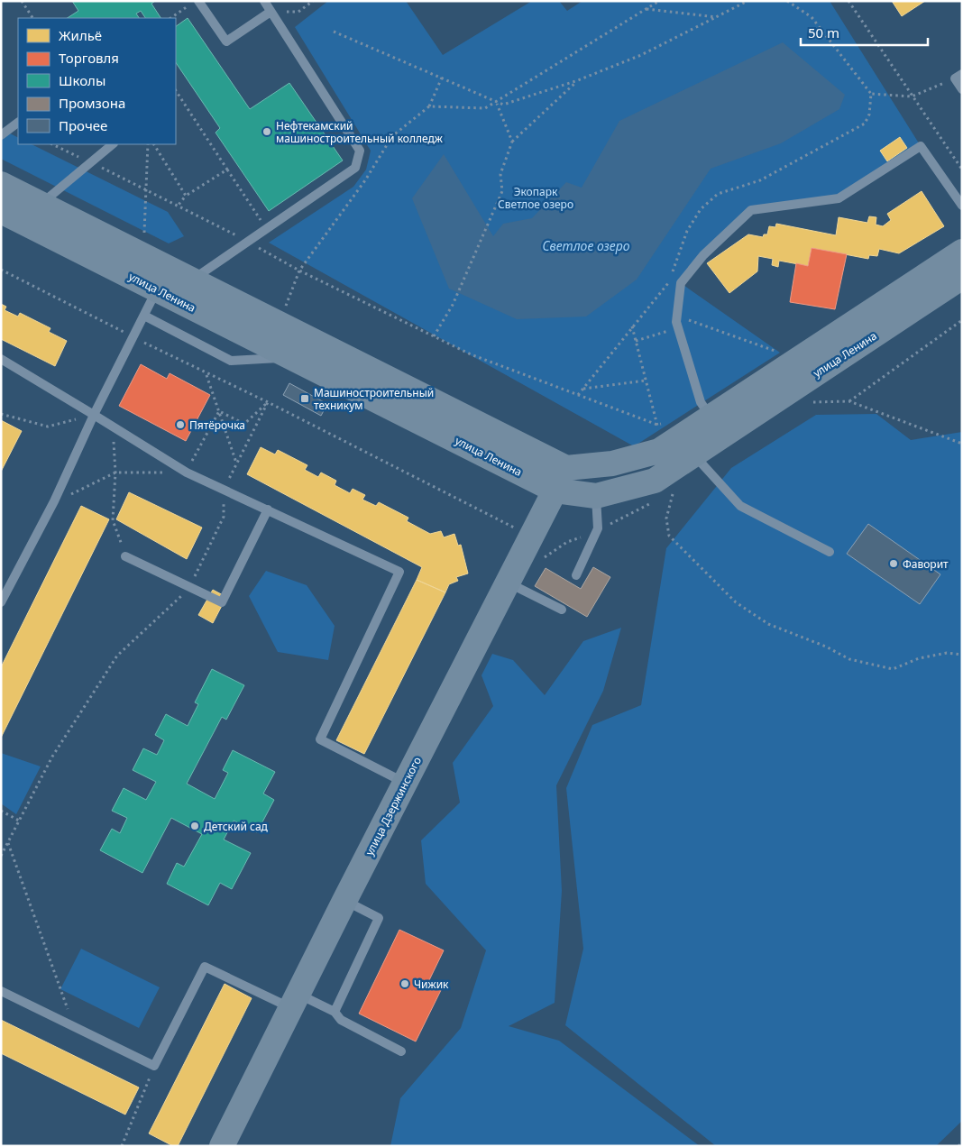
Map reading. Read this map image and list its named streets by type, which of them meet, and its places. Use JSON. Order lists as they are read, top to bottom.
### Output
{
  "streets": {
    "main road": ["улица Ленина", "улица Дзержинского"]
  },
  "crossings": [
    ["улица Ленина", "улица Дзержинского"]
  ],
  "water": ["Светлое озеро"],
  "parks": ["Экопарк Светлое озеро"],
  "places": {
    "other": [
      "Нефтекамский машиностроительный колледж",
      "Пятёрочка",
      "Фаворит",
      "Детский сад",
      "Чижик"
    ],
    "transit": ["Машиностроительный техникум"]
  },
  "legend": [
    "Жильё",
    "Торговля",
    "Школы",
    "Промзона",
    "Прочее"
  ],
  "scale_bar": "50 m"
}
